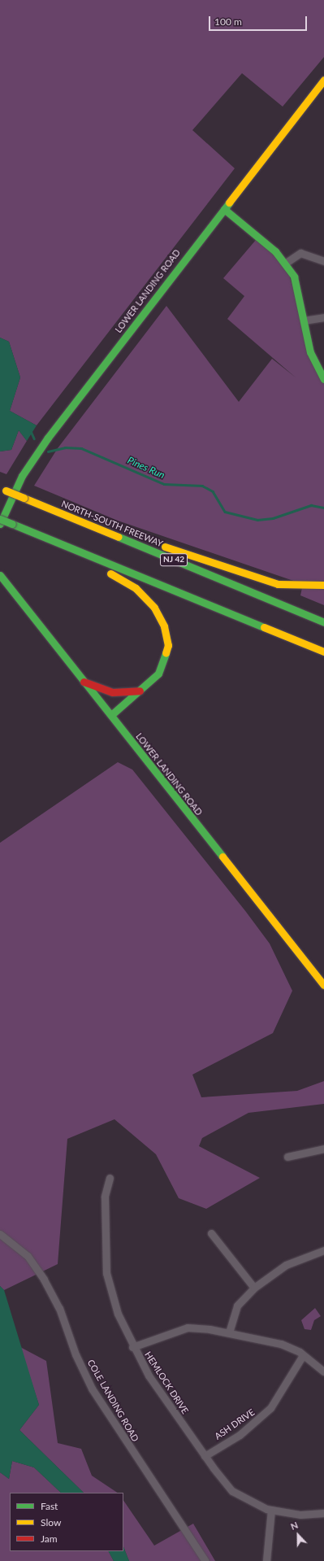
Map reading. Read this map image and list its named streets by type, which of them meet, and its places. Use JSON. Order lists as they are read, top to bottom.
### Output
{
  "streets": {
    "main road": ["LOWER LANDING ROAD", "NORTH-SOUTH FREEWAY", "NJ 42"],
    "street": ["HEMLOCK DRIVE", "COLE LANDING ROAD", "ASH DRIVE"]
  },
  "crossings": [
    ["HEMLOCK DRIVE", "ASH DRIVE"]
  ],
  "water": ["Pines Run"],
  "legend": ["Fast", "Slow", "Jam"],
  "scale_bar": "100 m",
  "north": "top"
}
